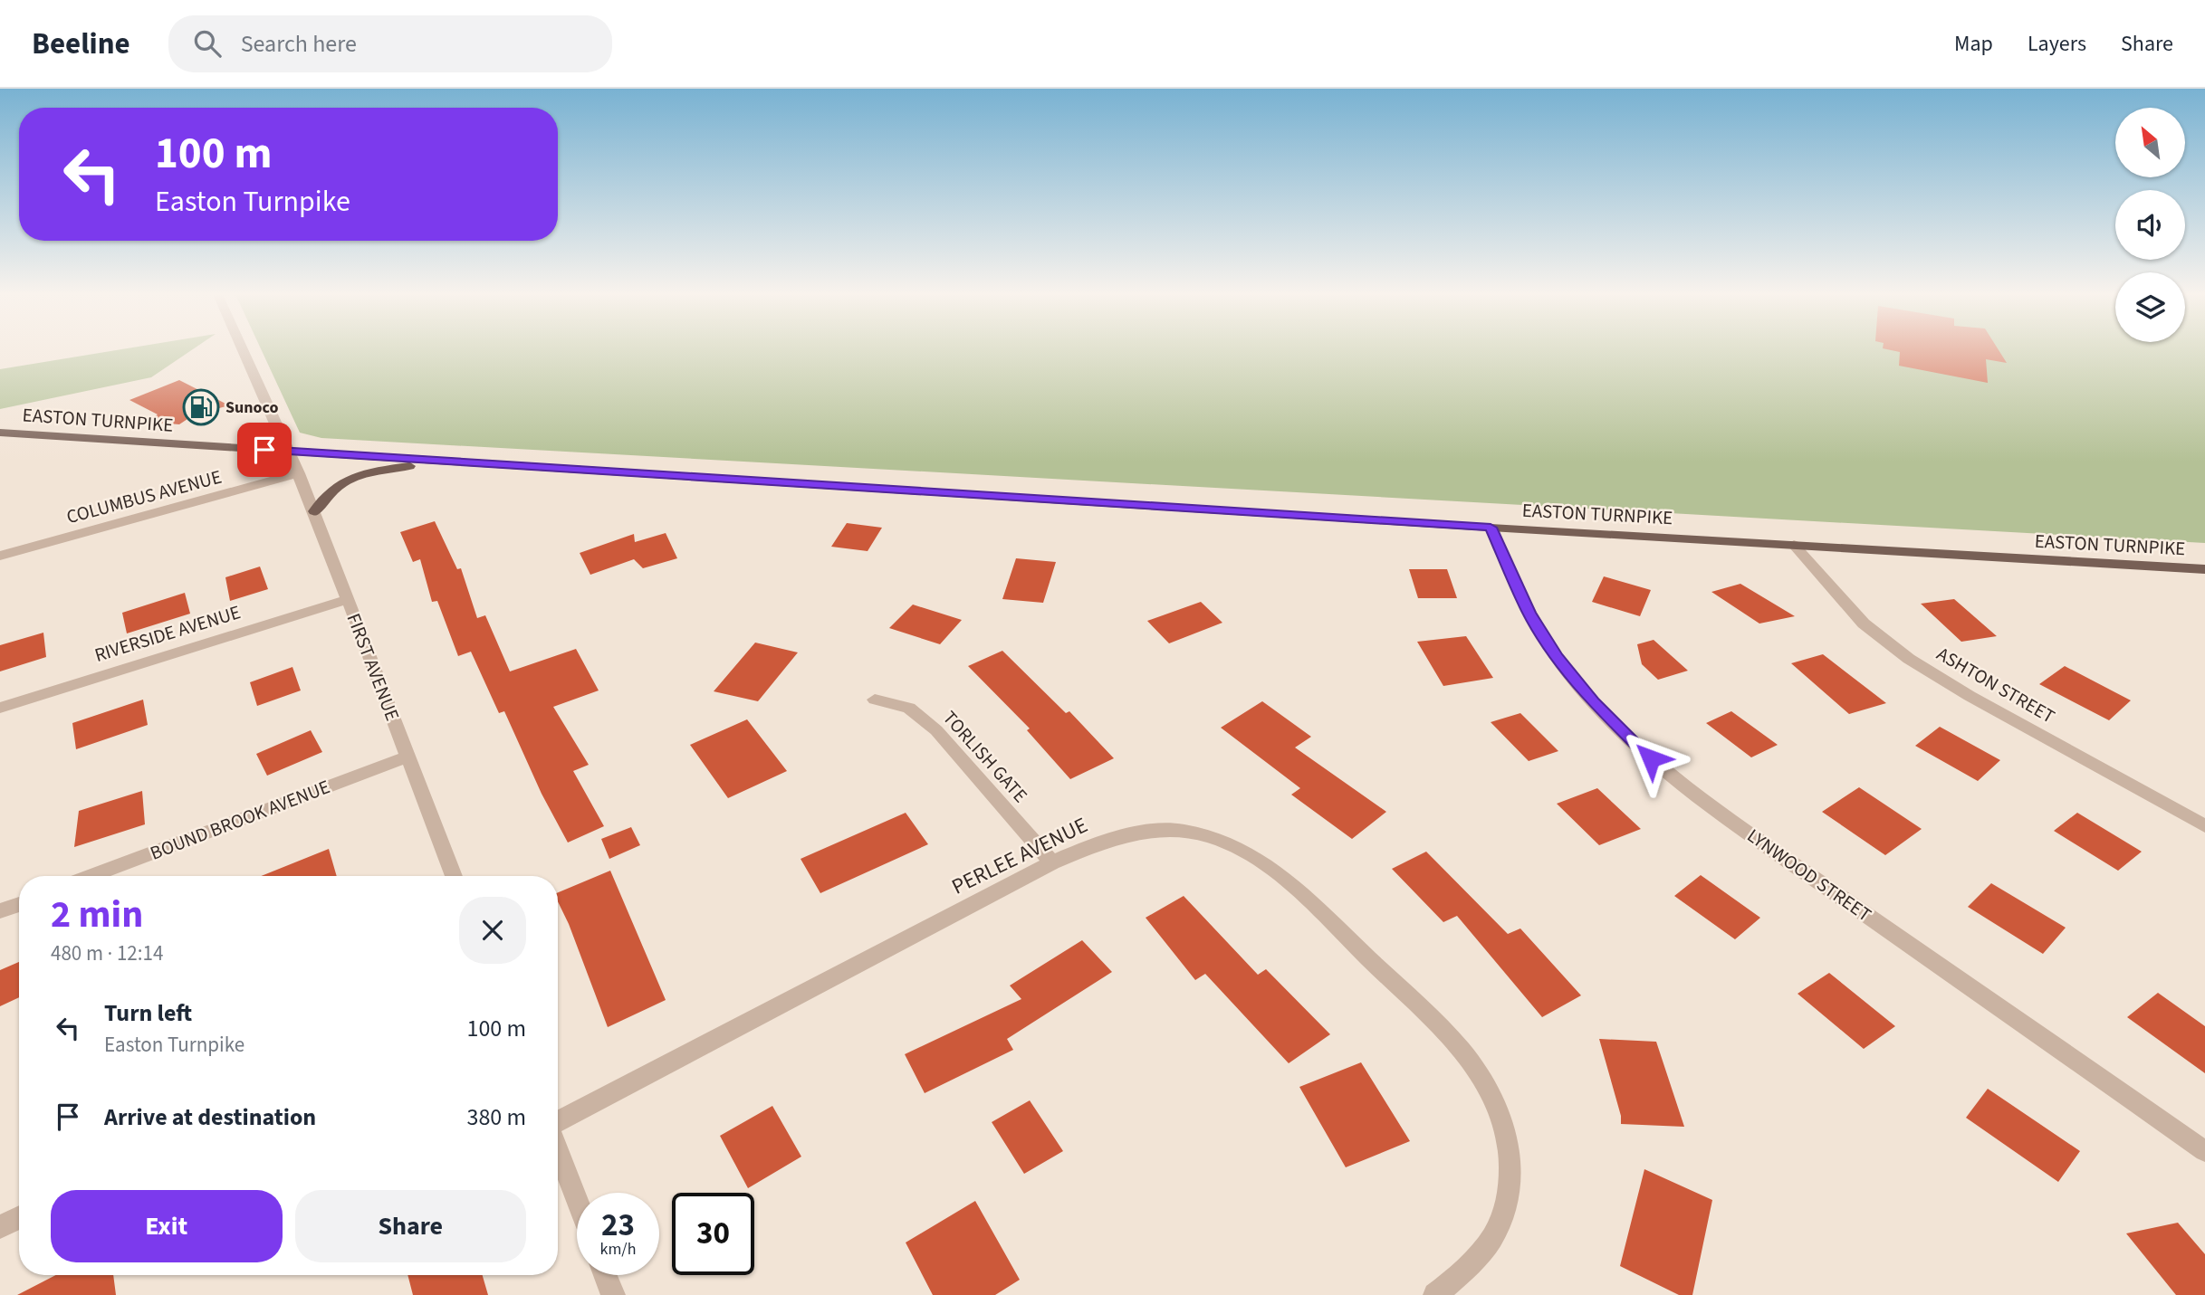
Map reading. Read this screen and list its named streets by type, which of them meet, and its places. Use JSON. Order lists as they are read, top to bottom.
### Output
{
  "streets": {
    "main road": ["EASTON TURNPIKE"],
    "street": [
      "COLUMBUS AVENUE",
      "RIVERSIDE AVENUE",
      "FIRST AVENUE",
      "ASHTON STREET",
      "TORLISH GATE",
      "BOUND BROOK AVENUE",
      "PERLEE AVENUE",
      "LYNWOOD STREET"
    ]
  },
  "crossings": [
    ["EASTON TURNPIKE", "FIRST AVENUE"],
    ["EASTON TURNPIKE", "ASHTON STREET"],
    ["EASTON TURNPIKE", "LYNWOOD STREET"],
    ["COLUMBUS AVENUE", "FIRST AVENUE"],
    ["RIVERSIDE AVENUE", "FIRST AVENUE"],
    ["FIRST AVENUE", "BOUND BROOK AVENUE"],
    ["TORLISH GATE", "PERLEE AVENUE"]
  ],
  "places": {
    "fuel station": ["Sunoco"]
  },
  "north": "top left",
  "page": {
    "header": "Beeline",
    "search": "Search here",
    "nav": ["Map", "Layers", "Share"],
    "turn": ["100 m", "Easton Turnpike"],
    "heading": ["2 min", "480 m · 12:14"],
    "list": [
      {
        "name": "Turn left",
        "note": "Easton Turnpike",
        "value": "100 m"
      },
      {
        "name": "Arrive at destination",
        "value": "380 m"
      }
    ],
    "buttons": ["Exit", "Share"],
    "speed": "23 km/h",
    "limit": "30"
  }
}
